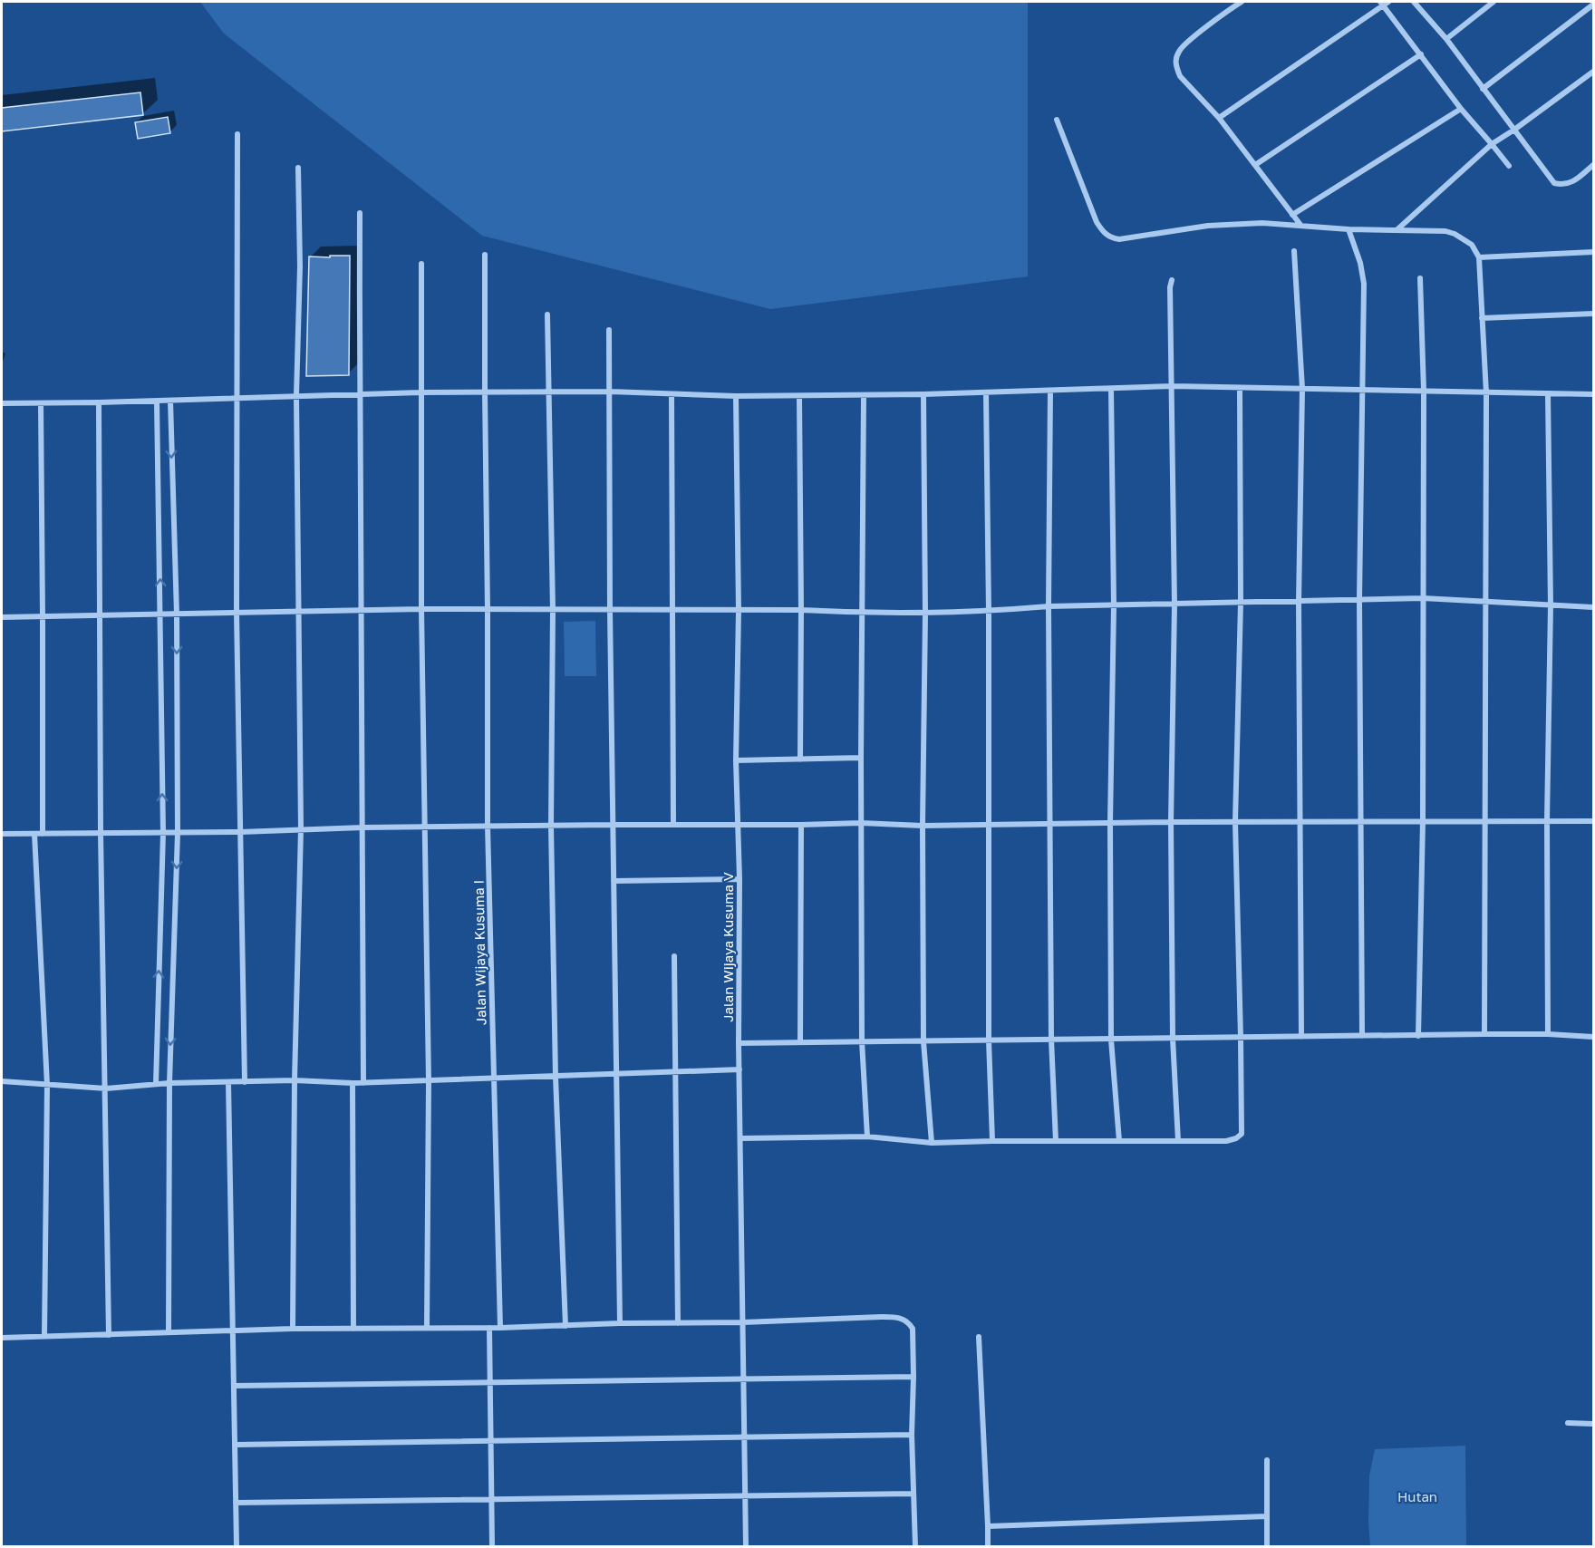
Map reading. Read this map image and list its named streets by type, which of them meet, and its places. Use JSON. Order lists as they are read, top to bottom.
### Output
{
  "streets": {
    "street": ["Jalan Wijaya Kusuma V", "Jalan Wijaya Kusuma I"]
  },
  "parks": ["Hutan"]
}
